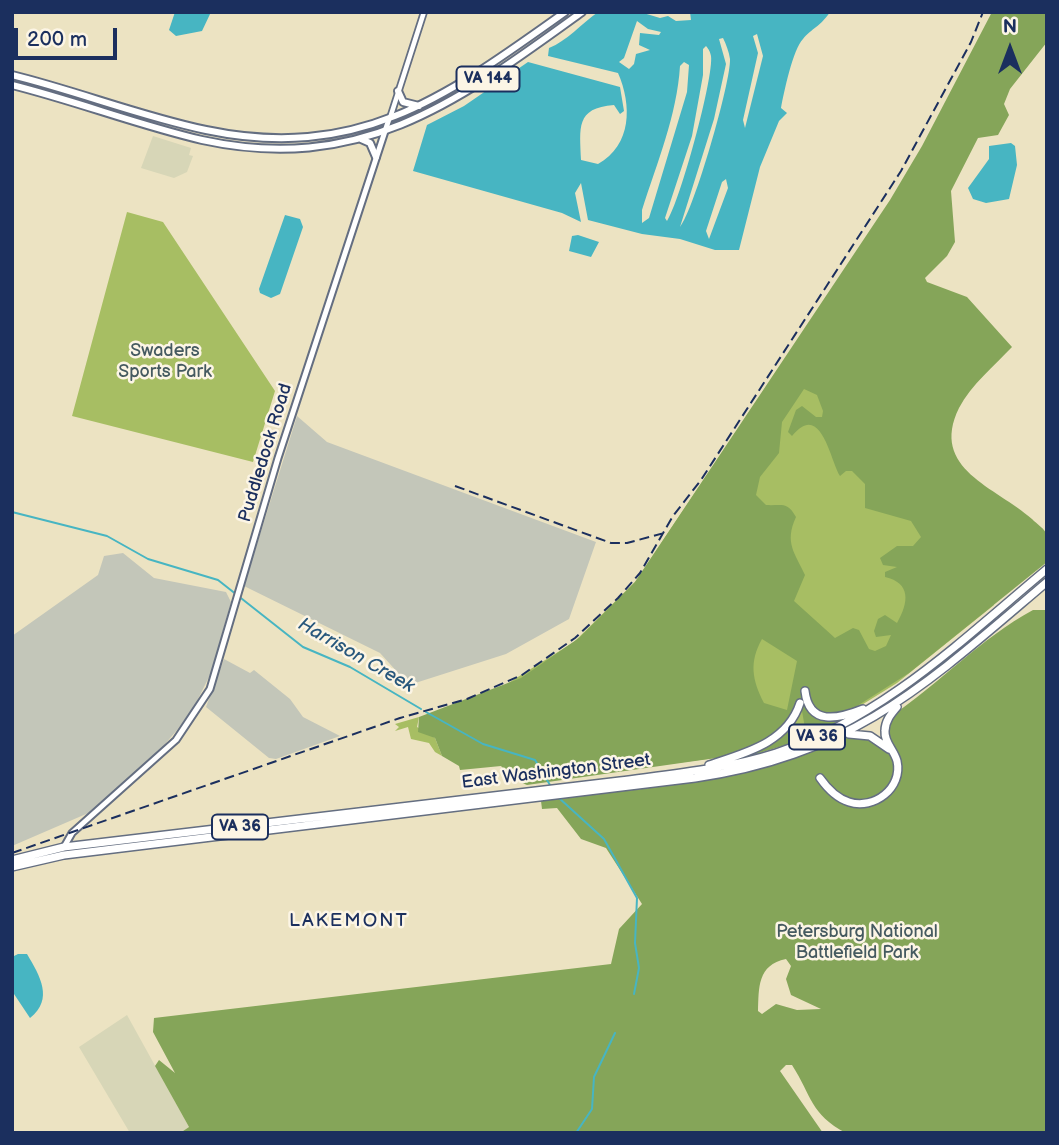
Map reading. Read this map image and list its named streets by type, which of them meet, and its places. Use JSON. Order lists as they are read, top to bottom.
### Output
{
  "streets": {
    "highway": ["VA 36", "East Washington Street"],
    "main road": ["VA 144", "Puddledock Road"]
  },
  "crossings": [
    ["VA 144", "Puddledock Road"],
    ["Puddledock Road", "East Washington Street"]
  ],
  "districts": ["LAKEMONT"],
  "water": ["Harrison Creek"],
  "parks": ["Swaders Sports Park", "Petersburg National Battlefield Park"],
  "scale_bar": "200 m",
  "north": "top"
}
